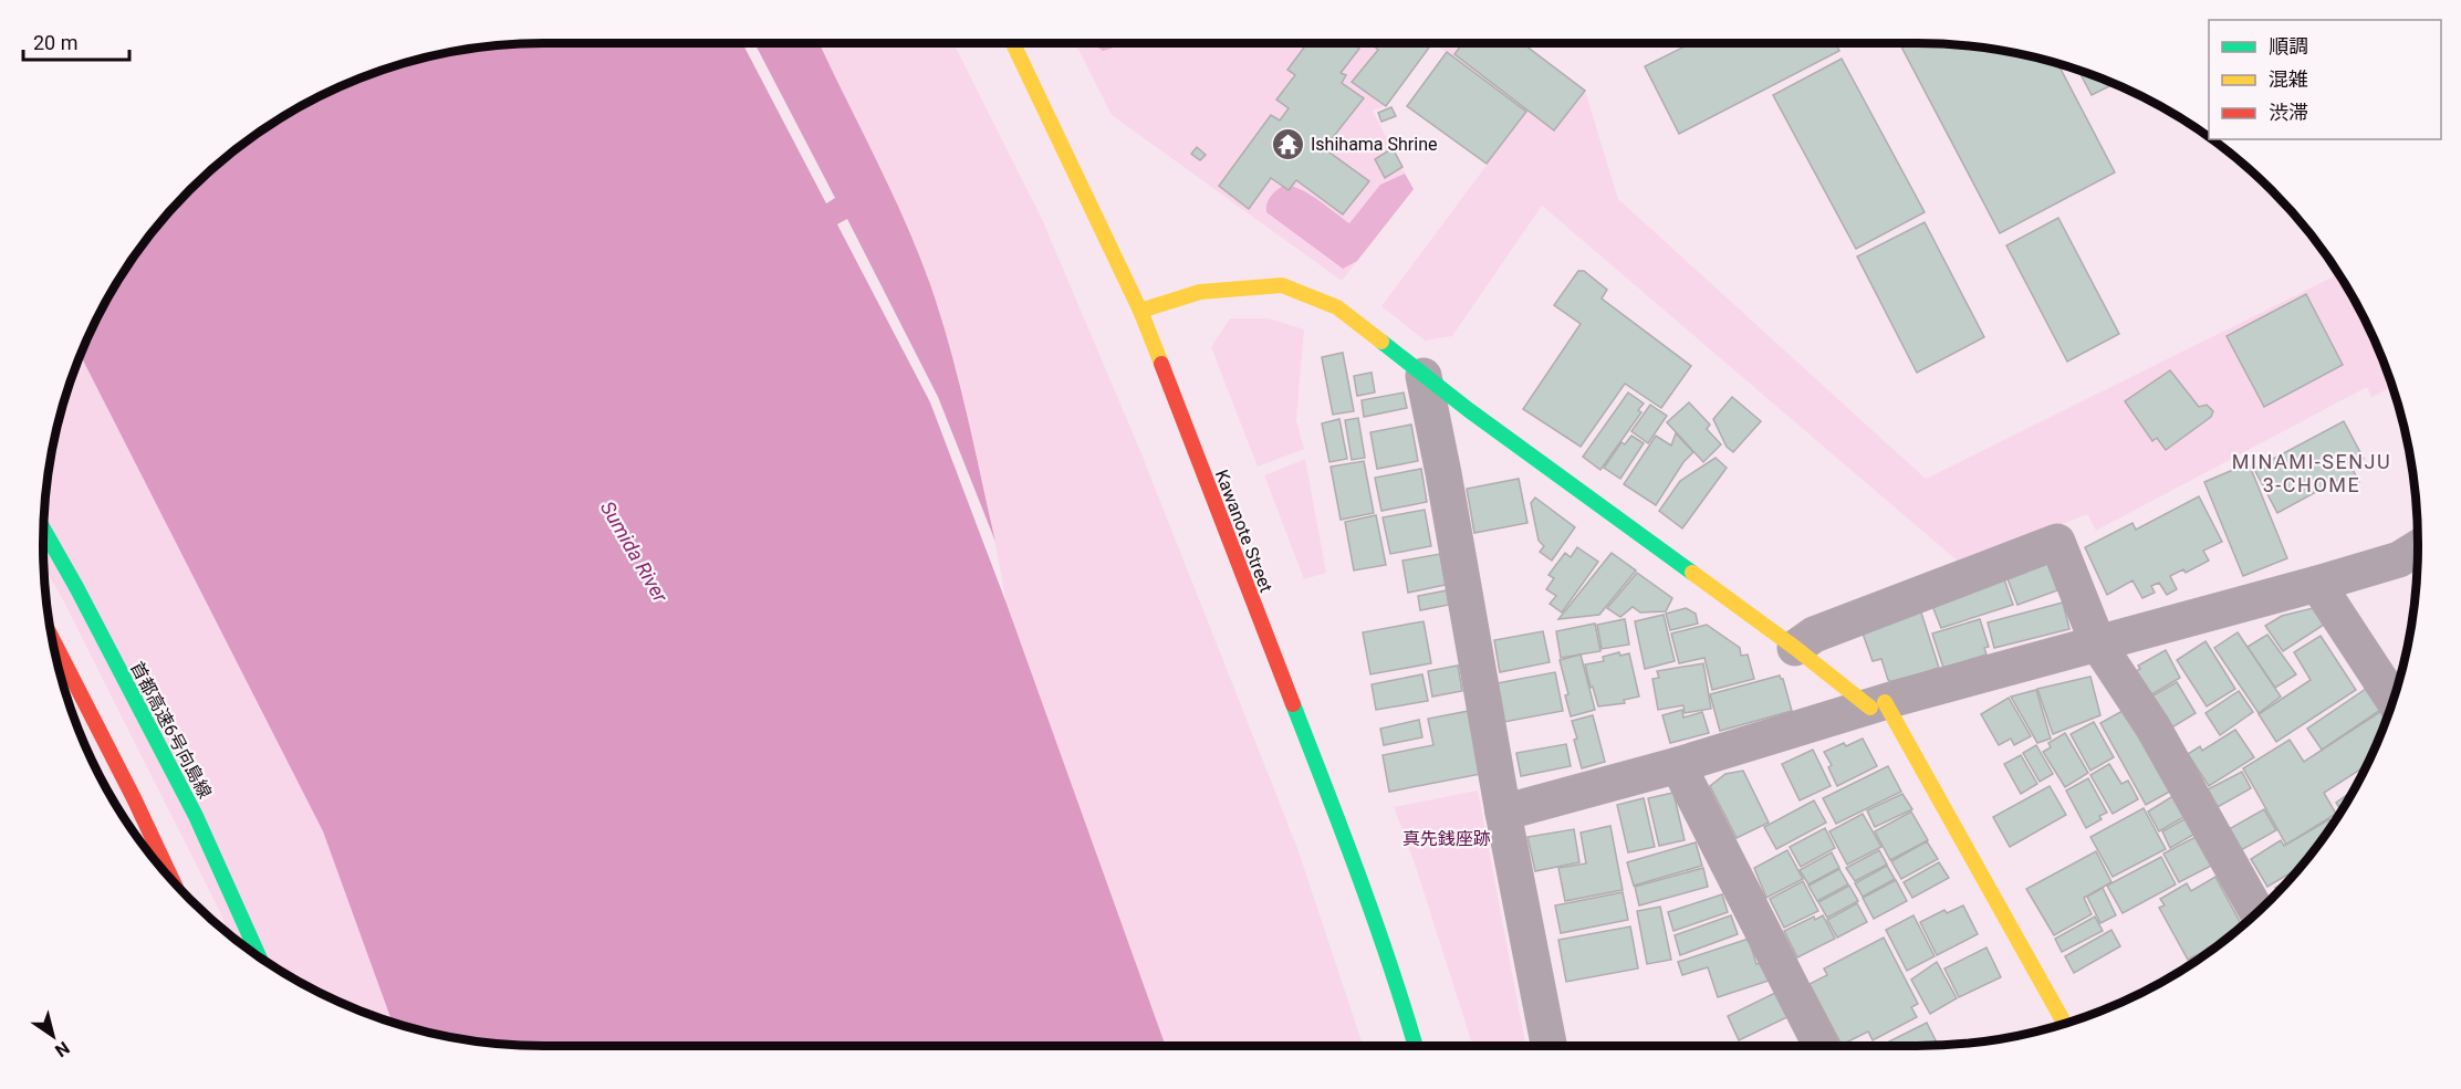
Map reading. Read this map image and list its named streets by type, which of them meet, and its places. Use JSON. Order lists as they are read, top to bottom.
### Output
{
  "streets": {
    "main road": ["Kawanote Street", "首都高速6号向島線"]
  },
  "districts": ["MINAMI-SENJU 3-CHOME"],
  "water": ["Sumida River"],
  "parks": ["真先銭座跡"],
  "places": {
    "temple": ["Ishihama Shrine"]
  },
  "legend": ["順調", "混雑", "渋滞"],
  "scale_bar": "20 m",
  "north": "bottom right"
}
